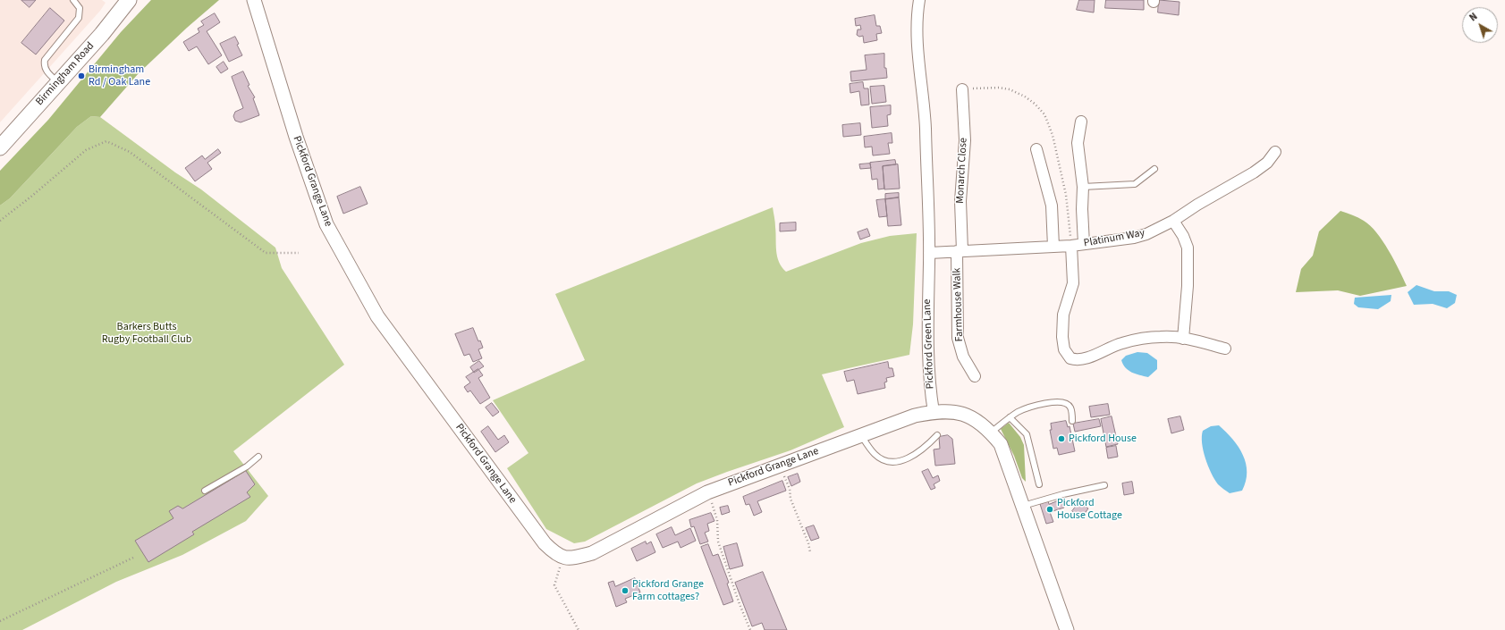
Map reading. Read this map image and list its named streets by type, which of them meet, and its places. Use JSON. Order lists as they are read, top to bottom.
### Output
{
  "streets": {
    "main road": ["Birmingham Road"],
    "street": [
      "Monarch Close",
      "Pickford Grange Lane",
      "Platinum Way",
      "Farmhouse Walk",
      "Pickford Green Lane"
    ]
  },
  "crossings": [
    ["Monarch Close", "Platinum Way"],
    ["Monarch Close", "Farmhouse Walk"],
    ["Pickford Grange Lane", "Pickford Green Lane"],
    ["Platinum Way", "Farmhouse Walk"],
    ["Platinum Way", "Pickford Green Lane"]
  ],
  "parks": ["Barkers Butts Rugby Football Club"],
  "places": [
    "Birmingham Rd / Oak Lane",
    "Pickford House",
    "Pickford House Cottage",
    "Pickford Grange Farm cottages?"
  ],
  "north": "top left"
}
